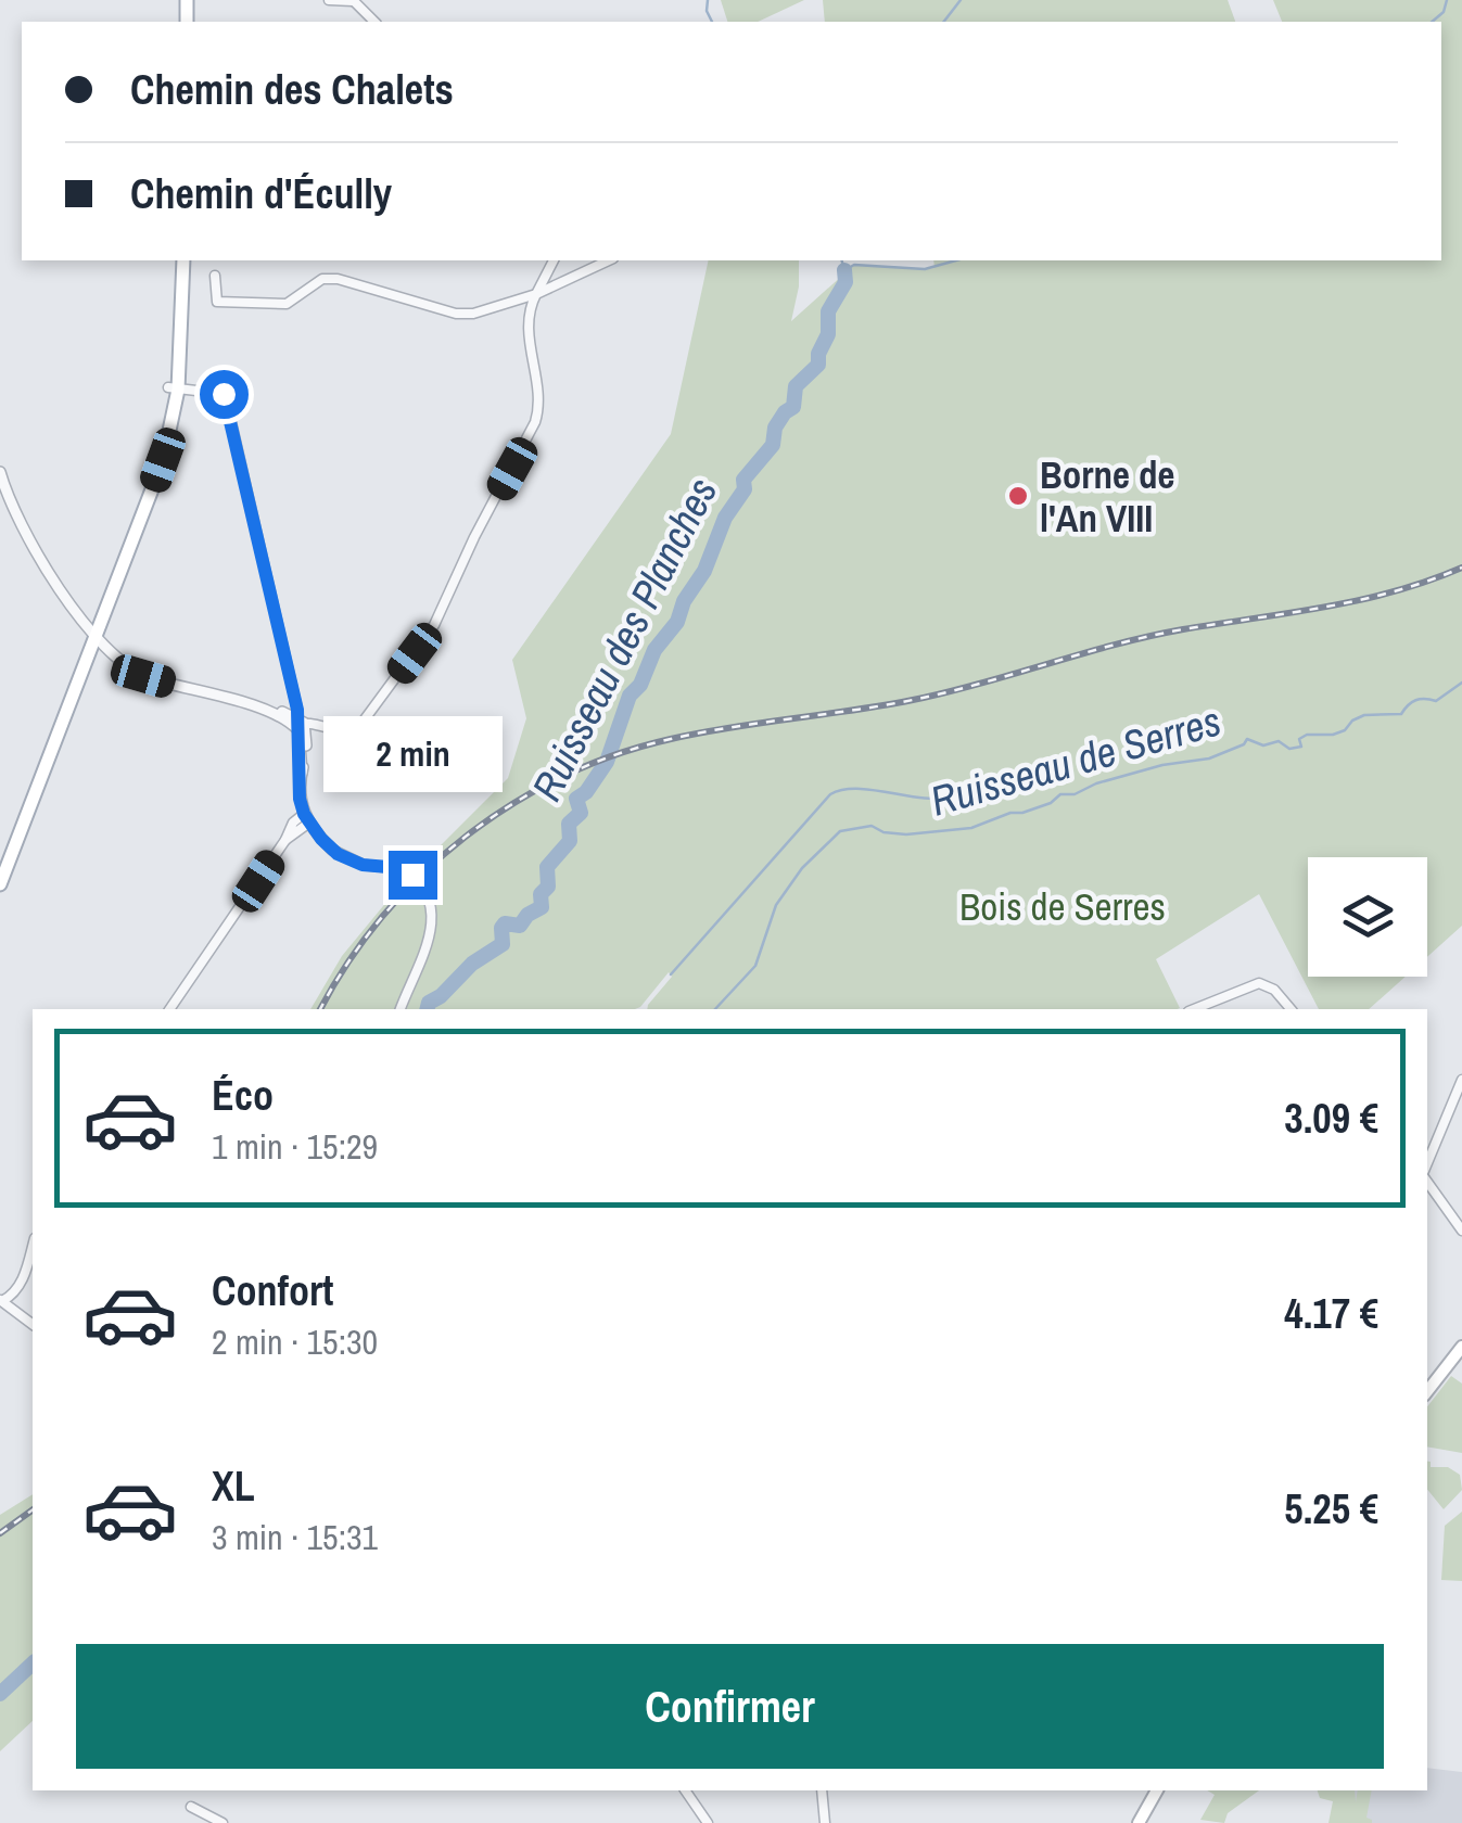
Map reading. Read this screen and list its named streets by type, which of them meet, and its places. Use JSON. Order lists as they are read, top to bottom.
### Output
{
  "water": ["Ruisseau des Planches", "Ruisseau de Serres"],
  "parks": ["Bois de Serres"],
  "places": ["Borne de l'An VIII"],
  "page": {
    "banner": ["Chemin des Chalets", "Chemin d'Écully"],
    "bubble": "2 min",
    "list": [
      {
        "name": "Éco",
        "note": "1 min · 15:29",
        "value": "3.09 €"
      },
      {
        "name": "Confort",
        "note": "2 min · 15:30",
        "value": "4.17 €"
      },
      {
        "name": "XL",
        "note": "3 min · 15:31",
        "value": "5.25 €"
      }
    ],
    "buttons": "Confirmer"
  }
}
